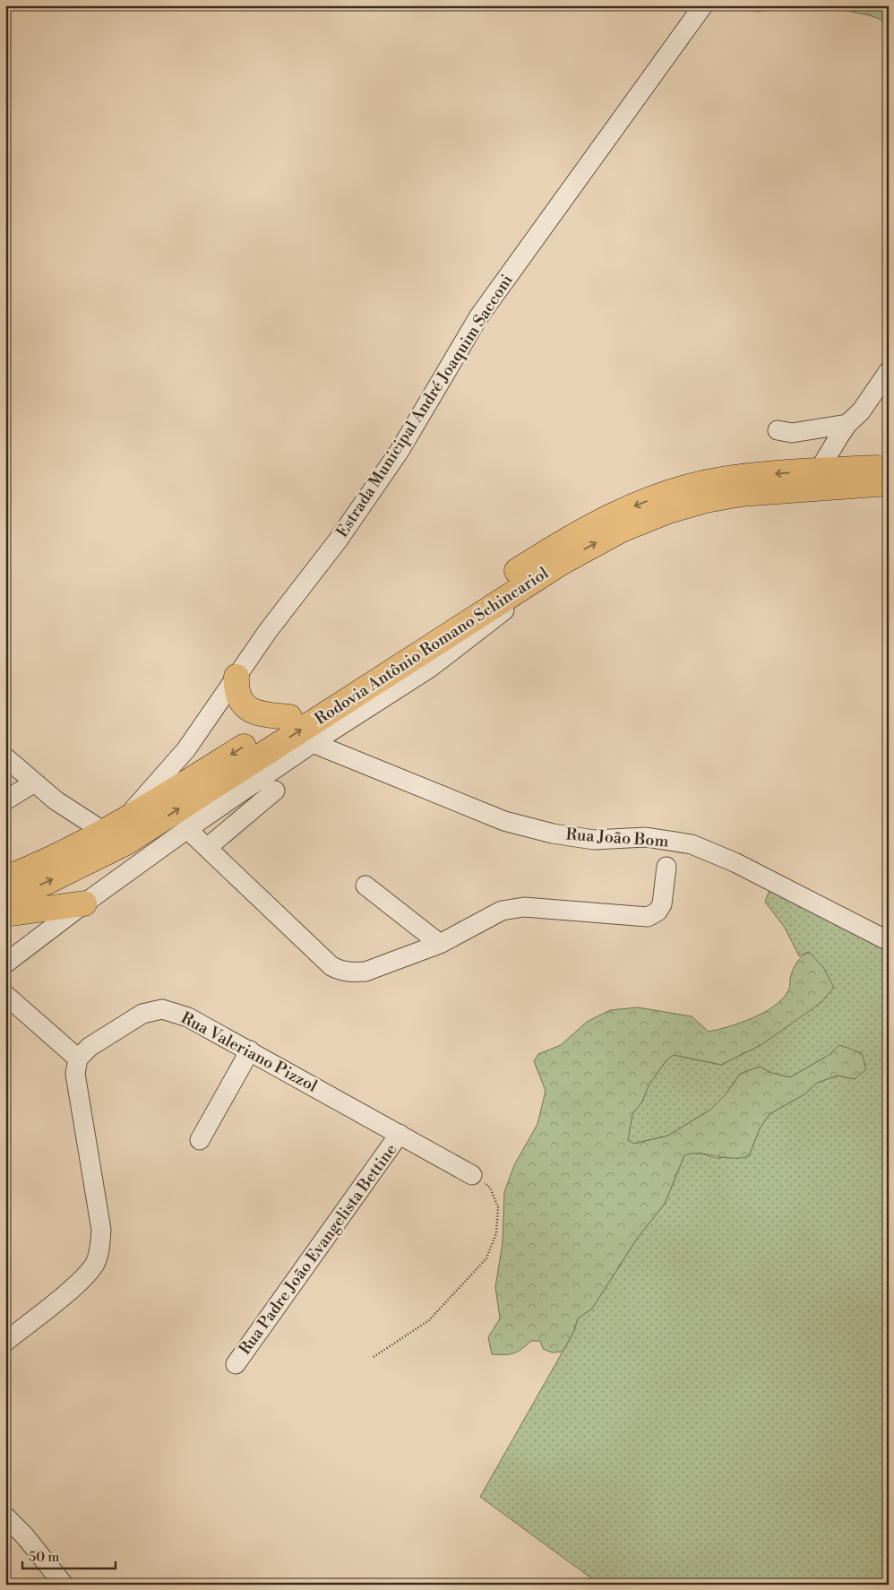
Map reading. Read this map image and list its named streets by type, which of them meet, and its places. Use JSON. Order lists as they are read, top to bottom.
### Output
{
  "streets": {
    "highway": ["Rodovia Antônio Romano Schincariol"],
    "street": [
      "Estrada Municipal André Joaquim Sacconi",
      "Rua João Bom",
      "Rua Valeriano Pizzol",
      "Rua Padre João Evangelista Bettine"
    ]
  },
  "crossings": [
    ["Estrada Municipal André Joaquim Sacconi", "Rodovia Antônio Romano Schincariol"],
    ["Rua Valeriano Pizzol", "Rua Padre João Evangelista Bettine"]
  ],
  "scale_bar": "50 m"
}
